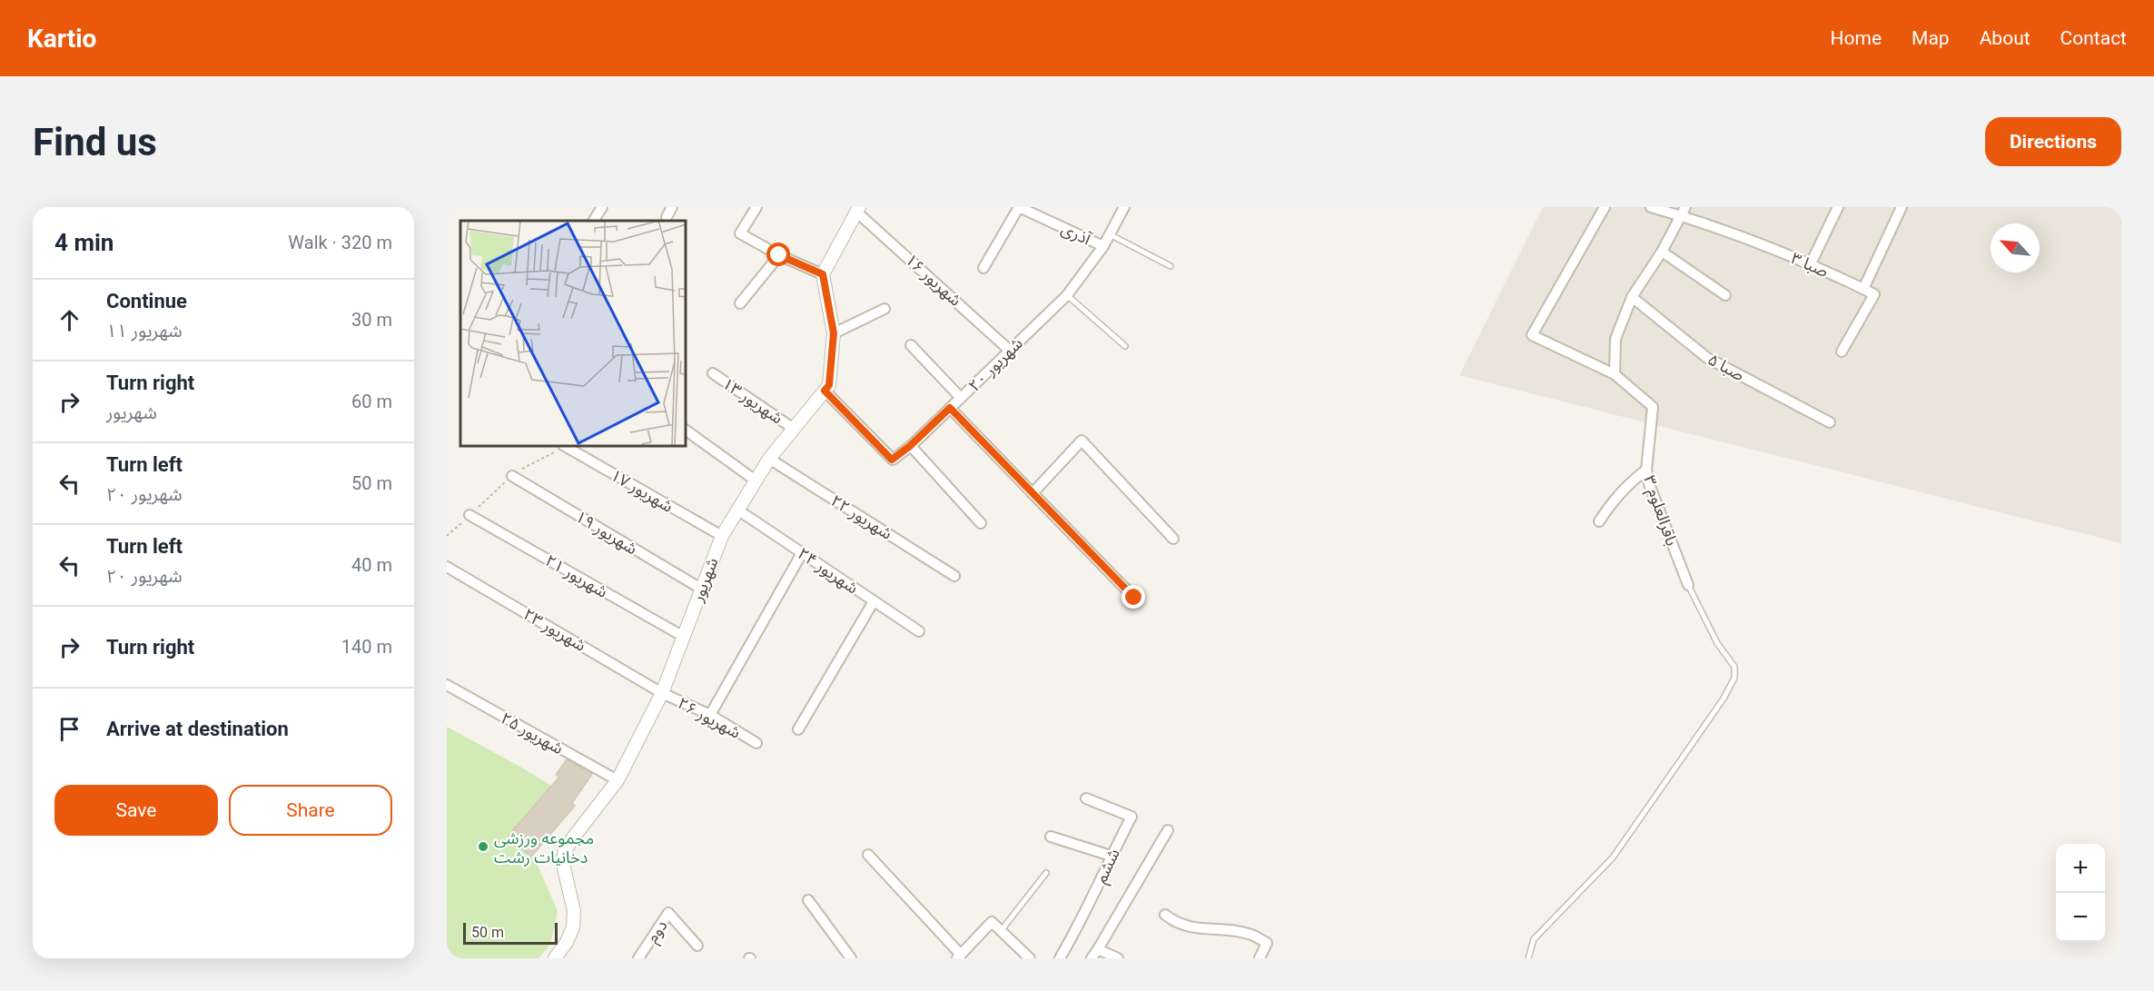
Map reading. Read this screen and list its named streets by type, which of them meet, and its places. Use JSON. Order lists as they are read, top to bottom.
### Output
{
  "streets": {
    "street": [
      "آذری",
      "صبا ۳",
      "شهریور ۱۶",
      "شهریور ۲۰",
      "صبا ۵",
      "شهریور ۱۳",
      "شهریور ۱۷",
      "باقرالعلوم ۳",
      "شهریور ۲۲",
      "شهریور ۱۹",
      "شهریور ۲۴",
      "شهریور ۲۱",
      "شهریور",
      "شهریور ۲۳",
      "شهریور ۲۶",
      "شهریور ۲۵",
      "ششم",
      "دوم"
    ]
  },
  "crossings": [
    ["آذری", "شهریور ۲۰"],
    ["شهریور ۱۶", "شهریور ۲۰"],
    ["شهریور ۲۰", "شهریور"],
    ["شهریور ۱۳", "شهریور"],
    ["شهریور ۱۷", "شهریور"],
    ["شهریور ۲۲", "شهریور"],
    ["شهریور ۱۹", "شهریور"],
    ["شهریور ۲۴", "شهریور"],
    ["شهریور ۲۱", "شهریور"],
    ["شهریور", "شهریور ۲۳"],
    ["شهریور", "شهریور ۲۶"],
    ["شهریور", "شهریور ۲۵"],
    ["شهریور ۲۳", "شهریور ۲۶"]
  ],
  "places": ["مجموعه ورزشی دخانیات رشت"],
  "scale_bar": "50 m",
  "north": "top left",
  "page": {
    "header": "Kartio",
    "nav": [
      "Home",
      "Map",
      "About",
      "Contact"
    ],
    "buttons": [
      "Directions",
      ["Save", "Share"]
    ],
    "title": "Find us",
    "heading": ["4 min", "Walk · 320 m"],
    "list": [
      ["Continue", "شهریور ۱۱", "30 m"],
      ["Turn right", "شهریور", "60 m"],
      ["Turn left", "شهریور ۲۰", "50 m"],
      ["Turn left", "شهریور ۲۰", "40 m"],
      ["Turn right", "140 m"],
      "Arrive at destination"
    ],
    "map_buttons": ["+", "−"],
    "scale": "50 m"
  }
}
